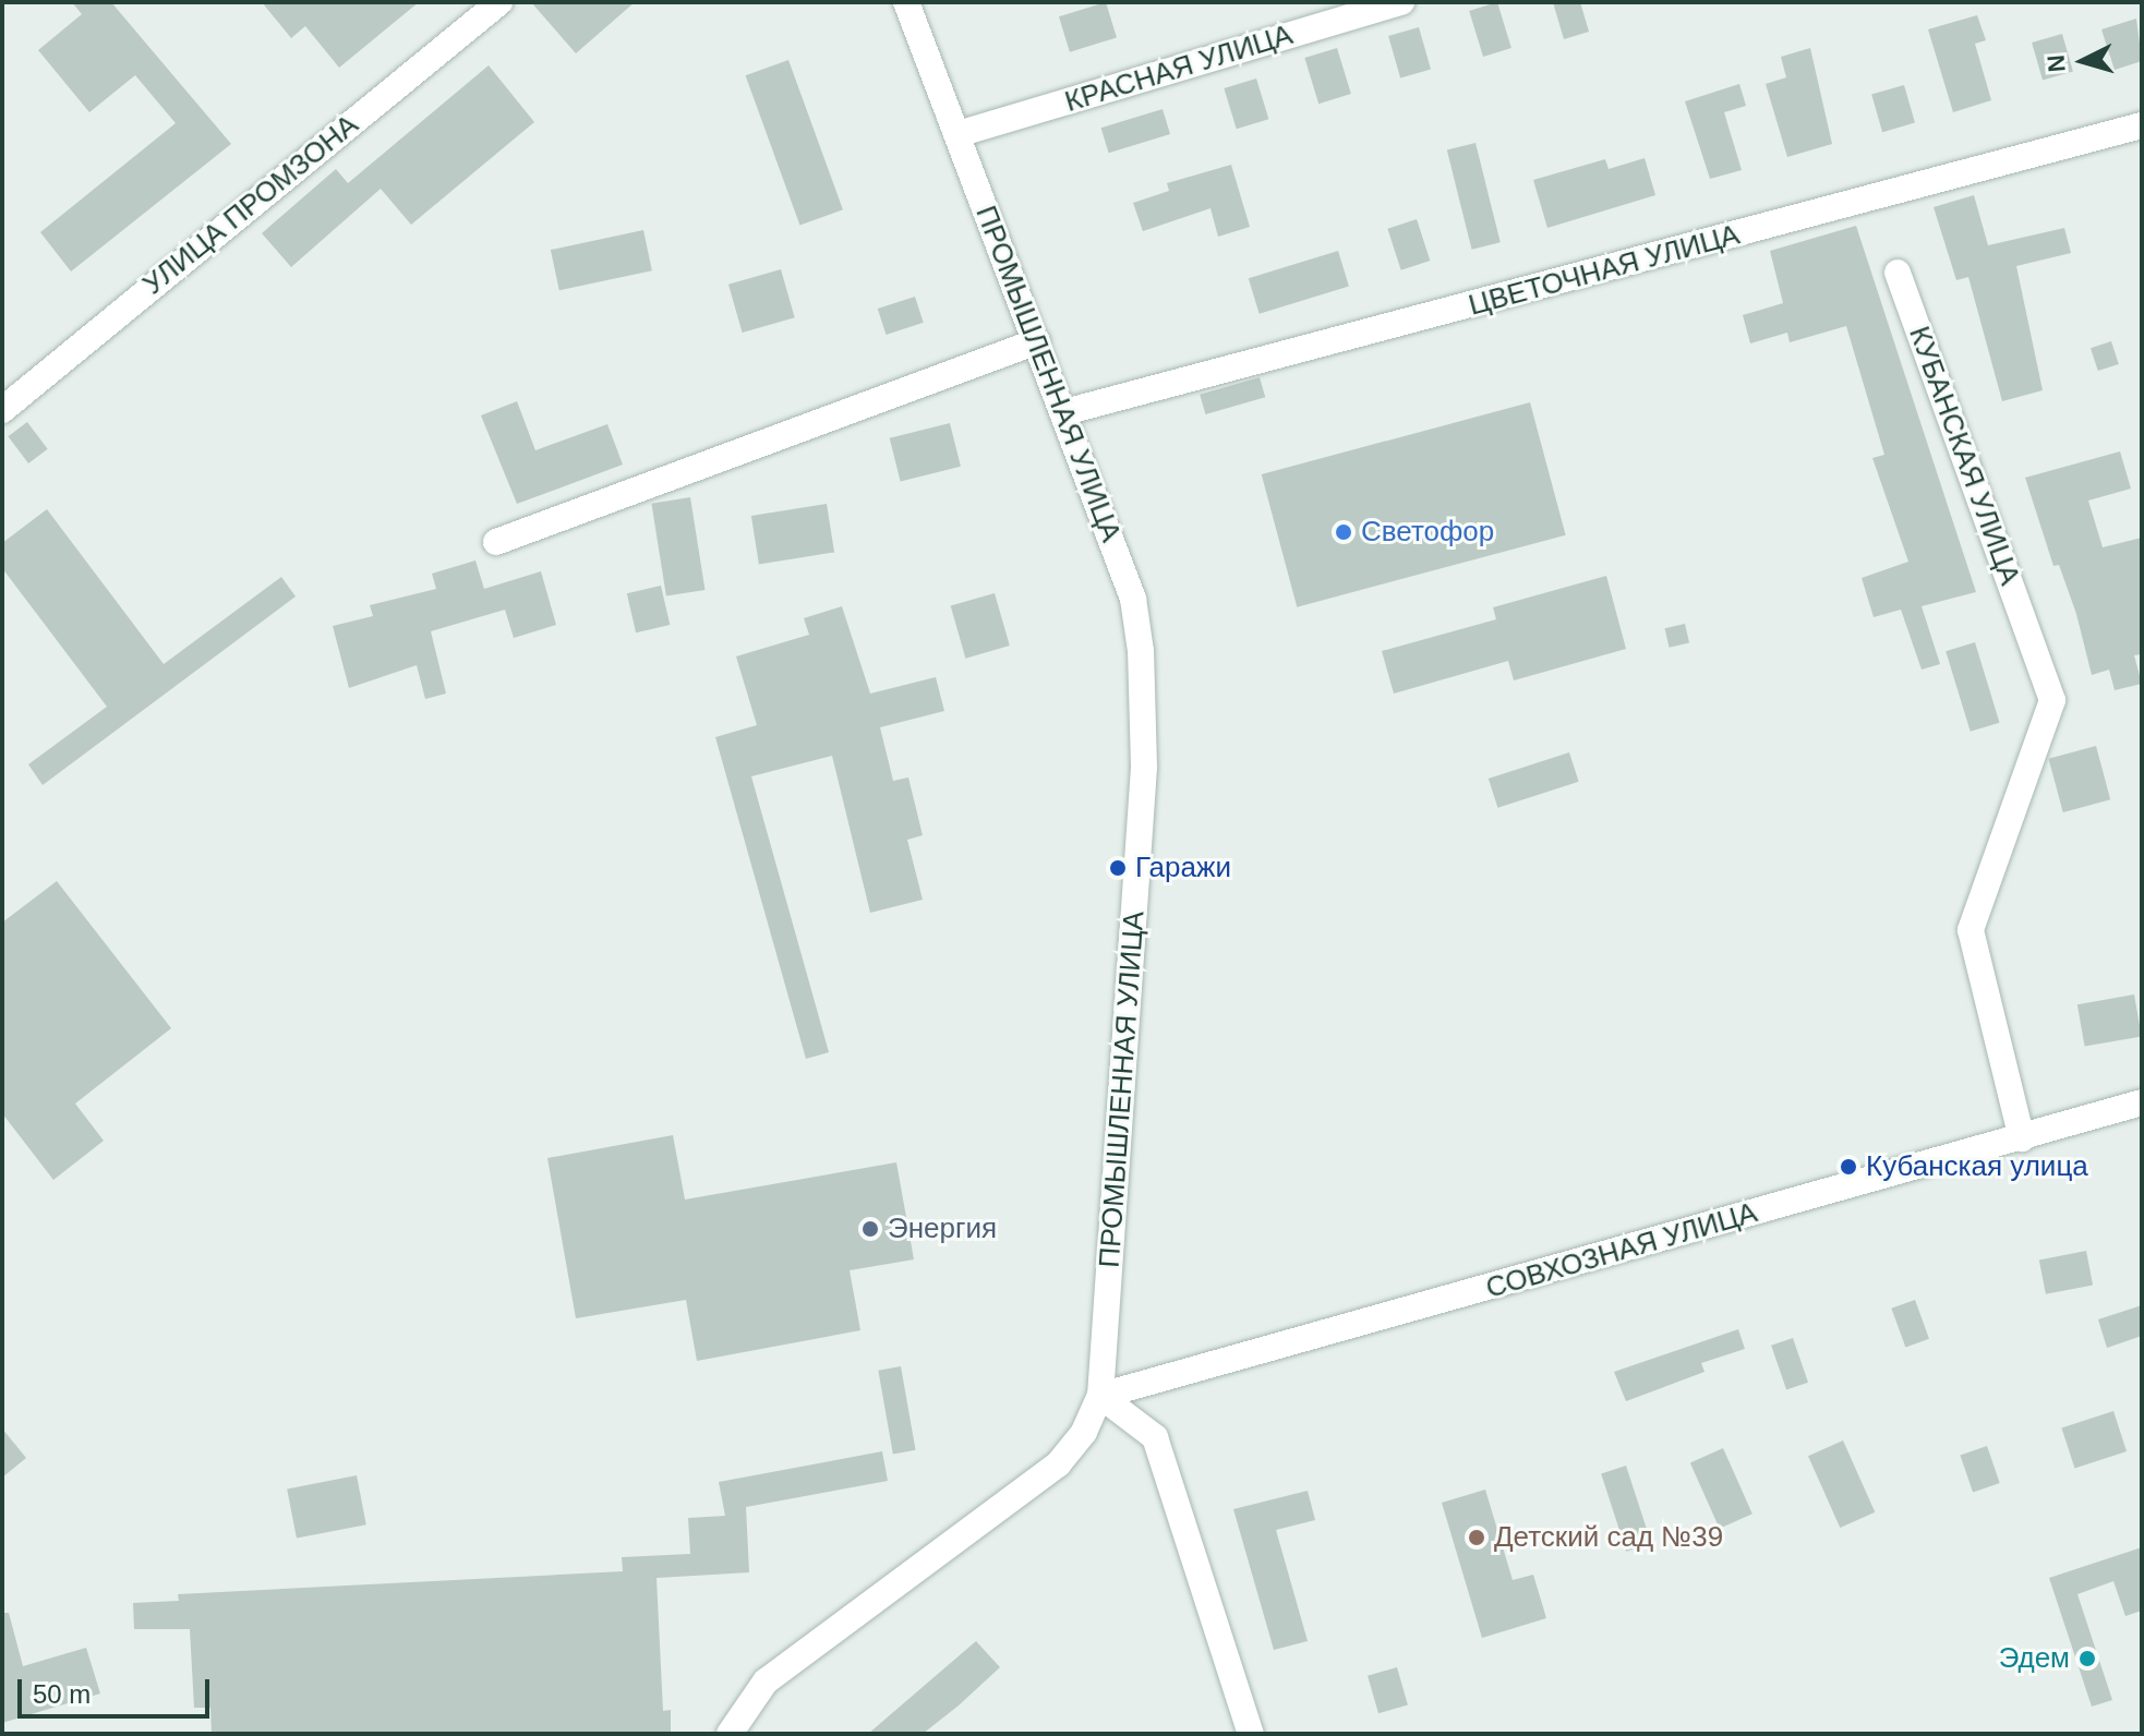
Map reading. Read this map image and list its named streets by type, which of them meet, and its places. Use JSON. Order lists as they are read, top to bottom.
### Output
{
  "streets": {
    "street": [
      "КРАСНАЯ УЛИЦА",
      "УЛИЦА ПРОМЗОНА",
      "ЦВЕТОЧНАЯ УЛИЦА",
      "ПРОМЫШЛЕННАЯ УЛИЦА",
      "КУБАНСКАЯ УЛИЦА",
      "СОВХОЗНАЯ УЛИЦА"
    ]
  },
  "crossings": [
    ["КРАСНАЯ УЛИЦА", "ПРОМЫШЛЕННАЯ УЛИЦА"],
    ["ЦВЕТОЧНАЯ УЛИЦА", "ПРОМЫШЛЕННАЯ УЛИЦА"],
    ["ПРОМЫШЛЕННАЯ УЛИЦА", "СОВХОЗНАЯ УЛИЦА"],
    ["КУБАНСКАЯ УЛИЦА", "СОВХОЗНАЯ УЛИЦА"]
  ],
  "places": [
    "Светофор",
    "Гаражи",
    "Кубанская улица",
    "Энергия",
    "Детский сад №39",
    "Эдем"
  ],
  "scale_bar": "50 m",
  "north": "left"
}
